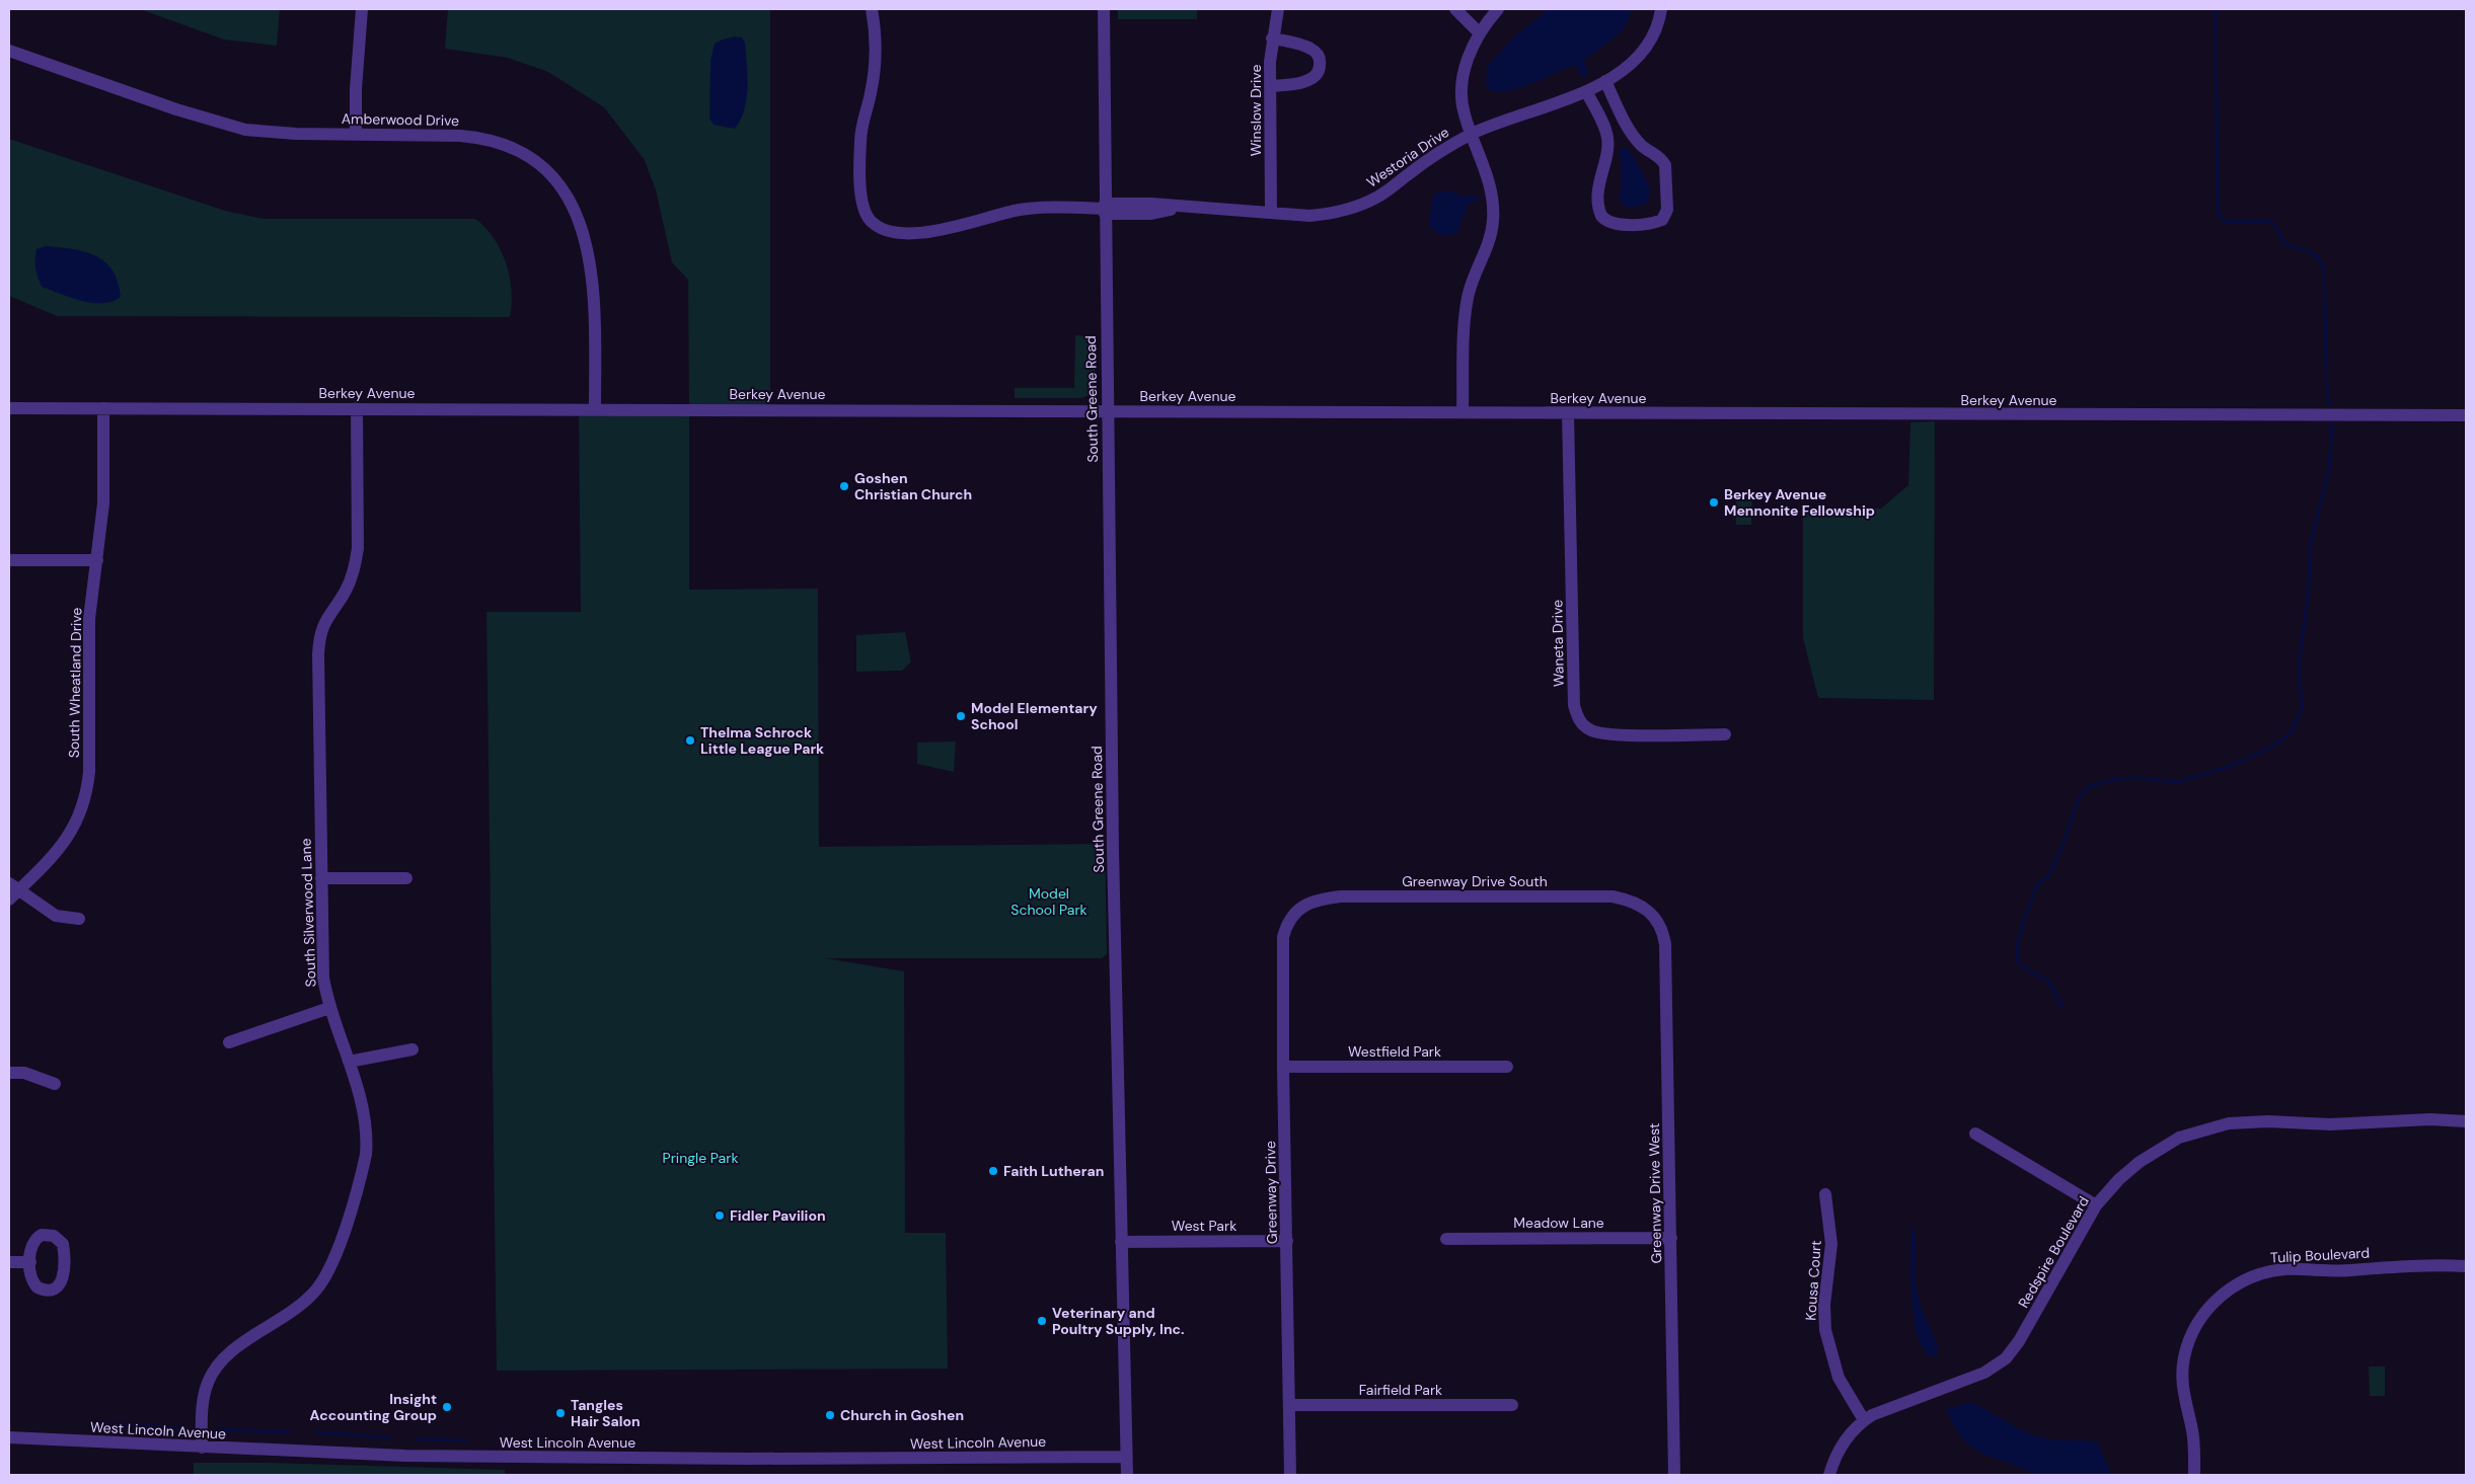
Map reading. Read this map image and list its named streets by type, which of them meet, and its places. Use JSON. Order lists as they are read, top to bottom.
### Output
{
  "streets": {
    "street": [
      "Winslow Drive",
      "Amberwood Drive",
      "Westoria Drive",
      "Berkey Avenue",
      "South Greene Road",
      "Waneta Drive",
      "South Wheatland Drive",
      "Greenway Drive South",
      "South Silverwood Lane",
      "Westfield Park",
      "Greenway Drive",
      "Greenway Drive West",
      "Meadow Lane",
      "West Park",
      "Redspire Boulevard",
      "Tulip Boulevard",
      "Kousa Court",
      "Fairfield Park",
      "West Lincoln Avenue"
    ]
  },
  "crossings": [
    ["Winslow Drive", "Westoria Drive"],
    ["Amberwood Drive", "Berkey Avenue"],
    ["Westoria Drive", "South Greene Road"],
    ["Berkey Avenue", "South Greene Road"],
    ["Berkey Avenue", "Waneta Drive"],
    ["Berkey Avenue", "South Wheatland Drive"],
    ["Berkey Avenue", "South Silverwood Lane"],
    ["South Greene Road", "West Park"],
    ["South Greene Road", "West Lincoln Avenue"],
    ["Greenway Drive South", "Greenway Drive"],
    ["Greenway Drive South", "Greenway Drive West"],
    ["South Silverwood Lane", "West Lincoln Avenue"],
    ["Westfield Park", "Greenway Drive"],
    ["Greenway Drive", "West Park"],
    ["Greenway Drive", "Fairfield Park"],
    ["Greenway Drive West", "Meadow Lane"],
    ["Redspire Boulevard", "Kousa Court"]
  ],
  "parks": ["Model School Park", "Pringle Park"],
  "places": [
    "Goshen Christian Church",
    "Berkey Avenue Mennonite Fellowship",
    "Model Elementary School",
    "Thelma Schrock Little League Park",
    "Faith Lutheran",
    "Fidler Pavilion",
    "Veterinary and Poultry Supply, Inc.",
    "Insight Accounting Group",
    "Tangles Hair Salon",
    "Church in Goshen"
  ]
}
